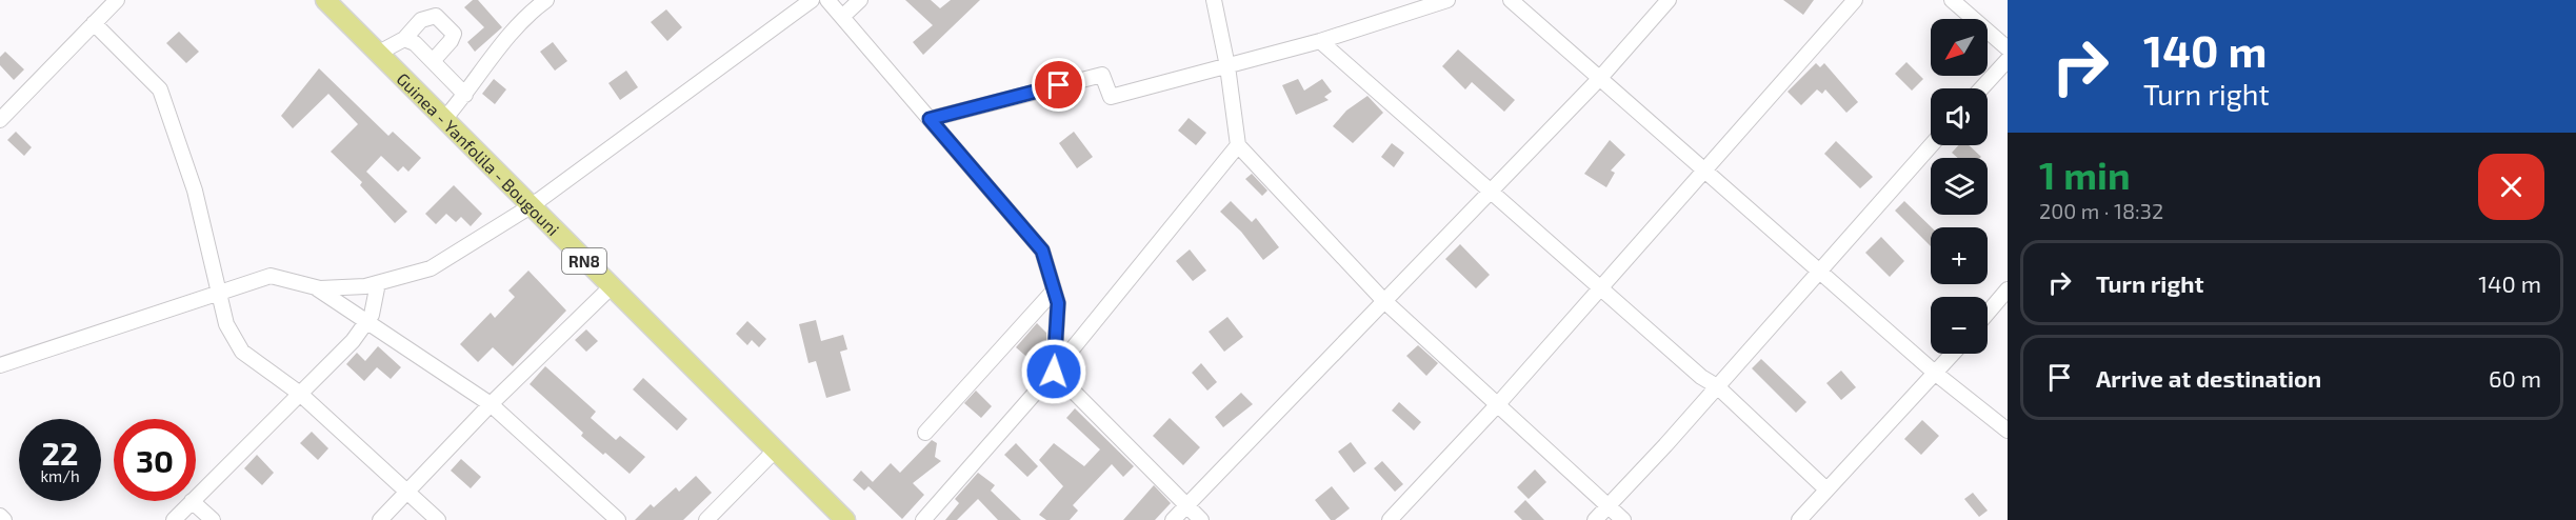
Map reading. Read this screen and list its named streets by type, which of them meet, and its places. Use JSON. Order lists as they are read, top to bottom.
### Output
{
  "streets": {
    "main road": ["Guinea - Yanfolila - Bougouni", "RN8"]
  },
  "north": "bottom left",
  "page": {
    "turn": ["140 m", "Turn right"],
    "map_buttons": ["+", "−"],
    "heading": ["1 min", "200 m · 18:32"],
    "list": [
      {
        "name": "Turn right",
        "value": "140 m"
      },
      {
        "name": "Arrive at destination",
        "value": "60 m"
      }
    ],
    "speed": "22 km/h",
    "limit": "30"
  }
}
